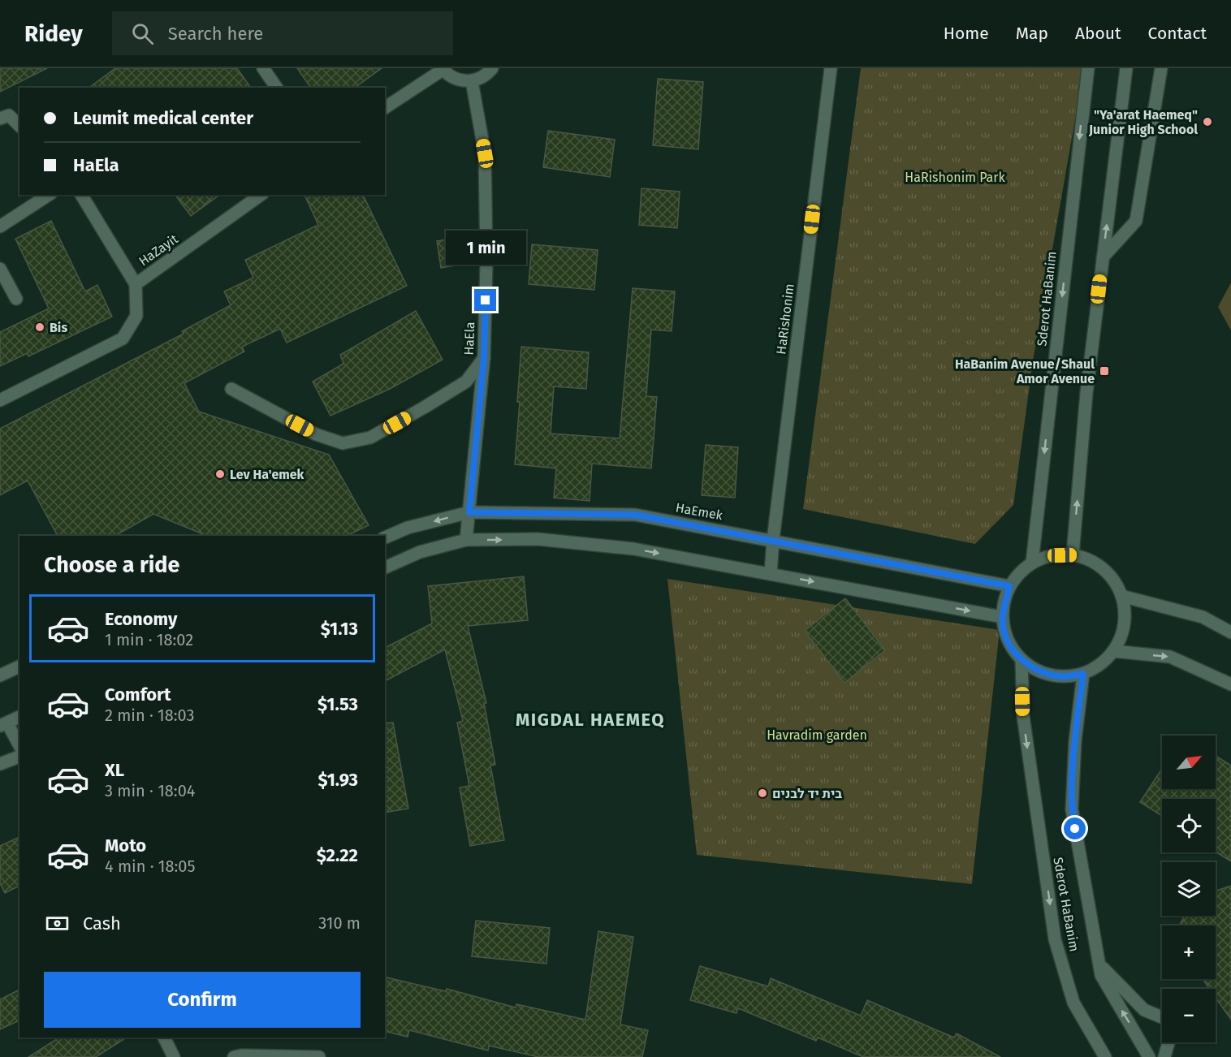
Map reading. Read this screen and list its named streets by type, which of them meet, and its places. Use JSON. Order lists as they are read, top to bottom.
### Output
{
  "streets": {
    "main road": [
      "HaZayit",
      "Sderot HaBanim",
      "HaRishonim",
      "HaEla",
      "HaEmek"
    ]
  },
  "crossings": [
    ["Sderot HaBanim", "HaEmek"],
    ["HaRishonim", "HaEmek"],
    ["HaEla", "HaEmek"]
  ],
  "districts": ["MIGDAL HAEMEQ"],
  "parks": ["HaRishonim Park", "Havradim garden"],
  "places": {
    "other": [
      "\"Ya'arat Haemeq\" Junior High School",
      "Bis",
      "Lev Ha'emek",
      "בית יד לבנים"
    ],
    "transit": ["HaBanim Avenue/Shaul Amor Avenue"]
  },
  "north": "top right",
  "page": {
    "header": "Ridey",
    "search": "Search here",
    "nav": [
      "Home",
      "Map",
      "About",
      "Contact"
    ],
    "banner": ["Leumit medical center", "HaEla"],
    "bubble": "1 min",
    "heading": "Choose a ride",
    "list": [
      {
        "name": "Economy",
        "note": "1 min · 18:02",
        "value": "$1.13"
      },
      {
        "name": "Comfort",
        "note": "2 min · 18:03",
        "value": "$1.53"
      },
      {
        "name": "XL",
        "note": "3 min · 18:04",
        "value": "$1.93"
      },
      {
        "name": "Moto",
        "note": "4 min · 18:05",
        "value": "$2.22"
      }
    ],
    "map_buttons": ["+", "−"],
    "pay": ["Cash", "310 m"],
    "buttons": "Confirm"
  }
}
